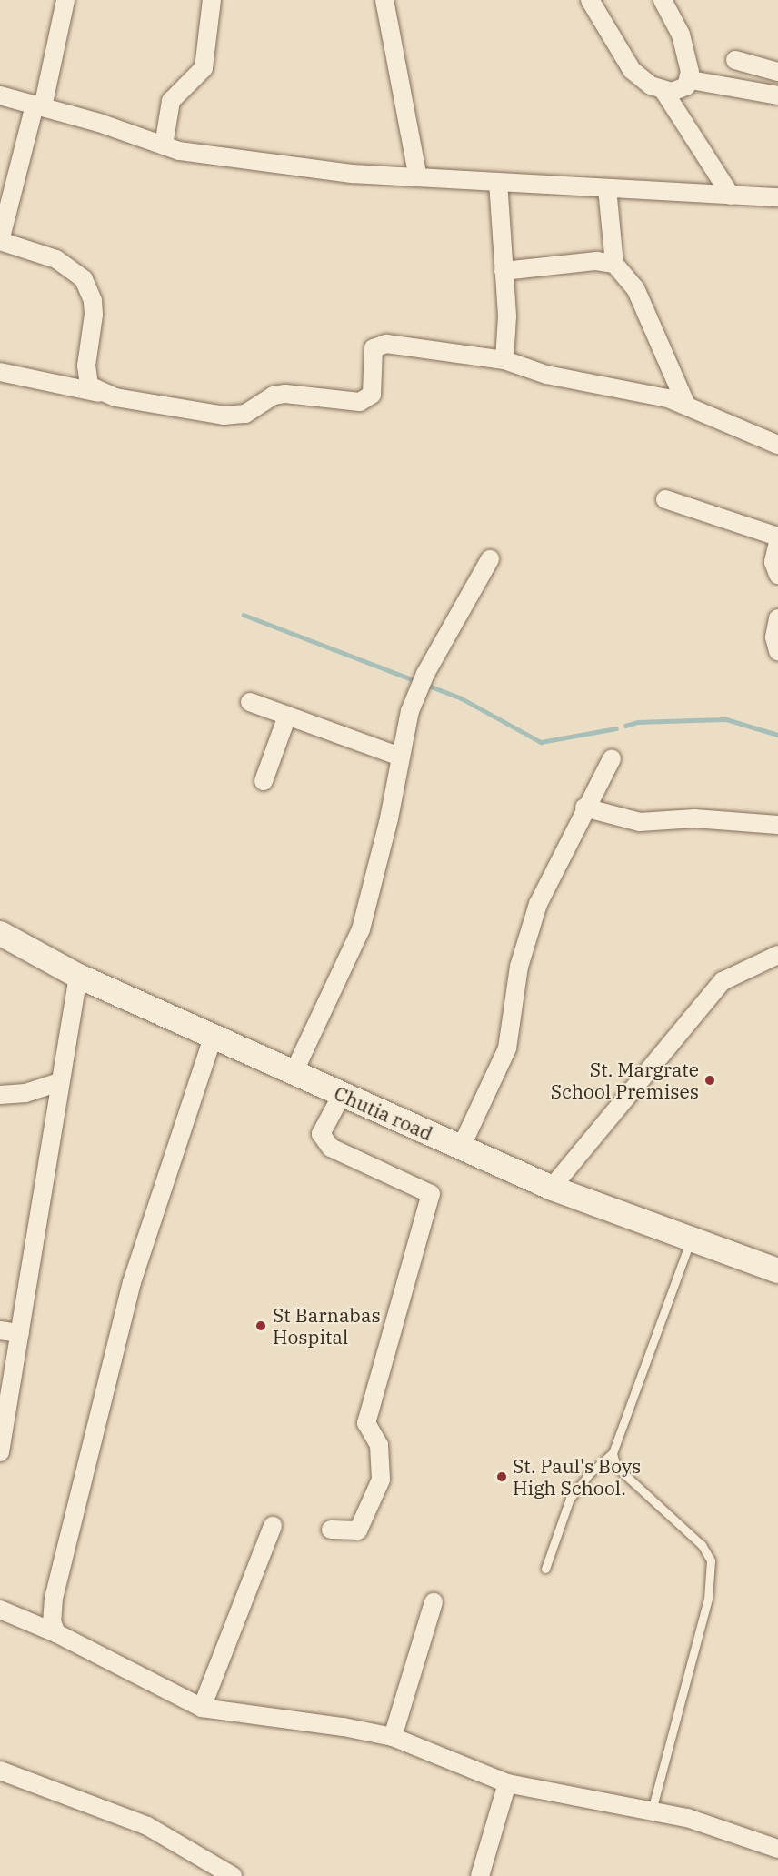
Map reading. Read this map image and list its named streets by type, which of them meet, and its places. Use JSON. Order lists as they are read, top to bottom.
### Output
{
  "streets": {
    "street": ["Chutia road"]
  },
  "places": ["St. Margrate School Premises", "St Barnabas Hospital", "St. Paul's Boys High School."]
}
